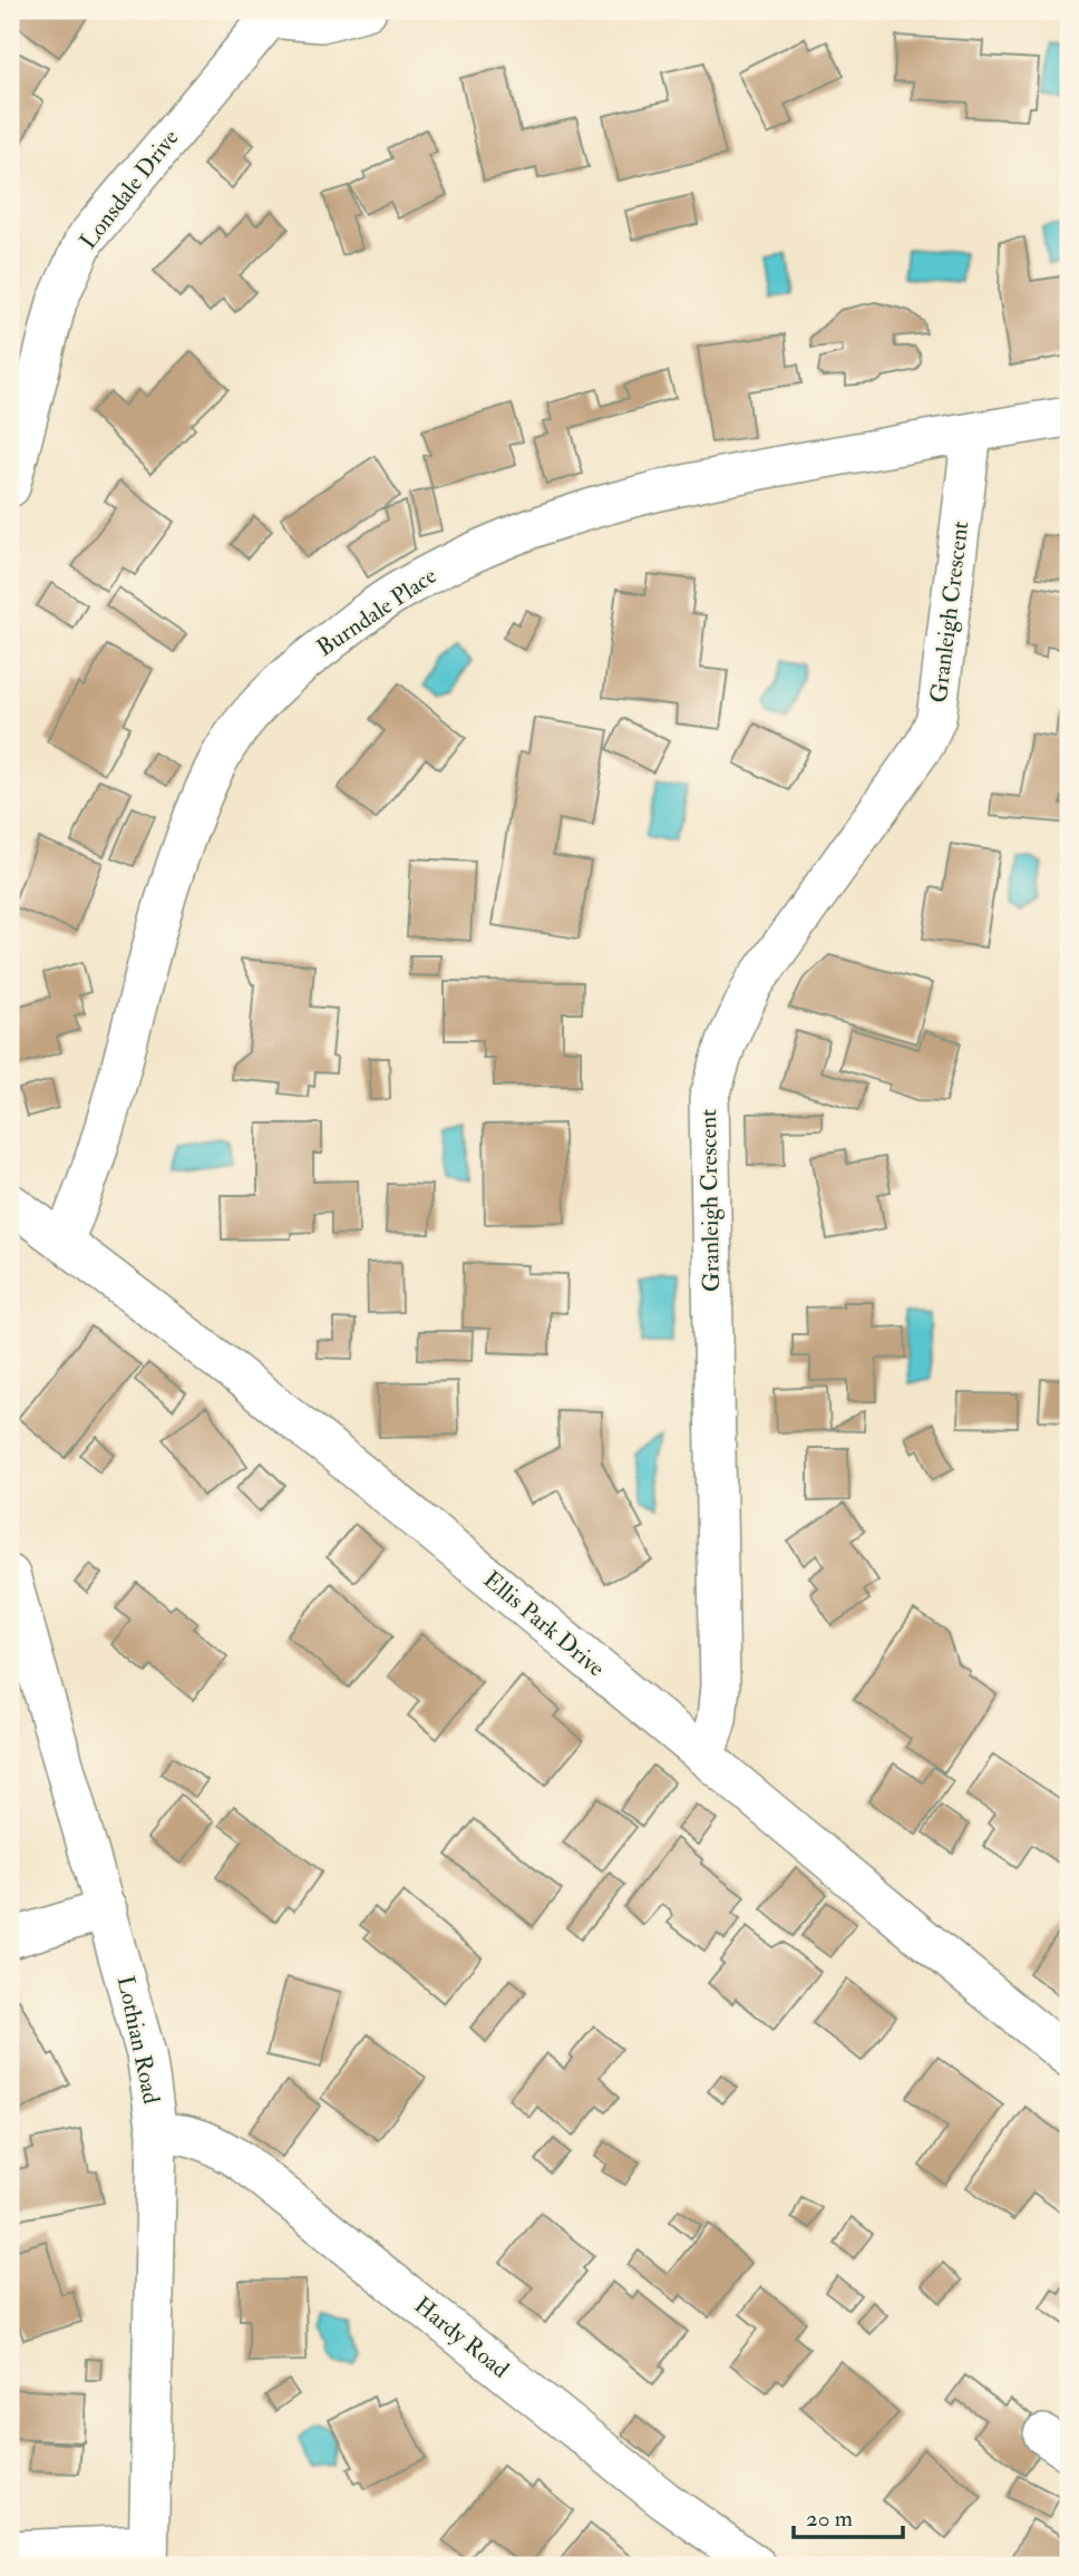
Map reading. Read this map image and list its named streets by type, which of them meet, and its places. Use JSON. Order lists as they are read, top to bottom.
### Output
{
  "streets": {
    "street": [
      "Lonsdale Drive",
      "Burndale Place",
      "Granleigh Crescent",
      "Ellis Park Drive",
      "Lothian Road",
      "Hardy Road"
    ]
  },
  "crossings": [
    ["Burndale Place", "Granleigh Crescent"],
    ["Burndale Place", "Ellis Park Drive"],
    ["Granleigh Crescent", "Ellis Park Drive"],
    ["Lothian Road", "Hardy Road"]
  ],
  "scale_bar": "20 m"
}
